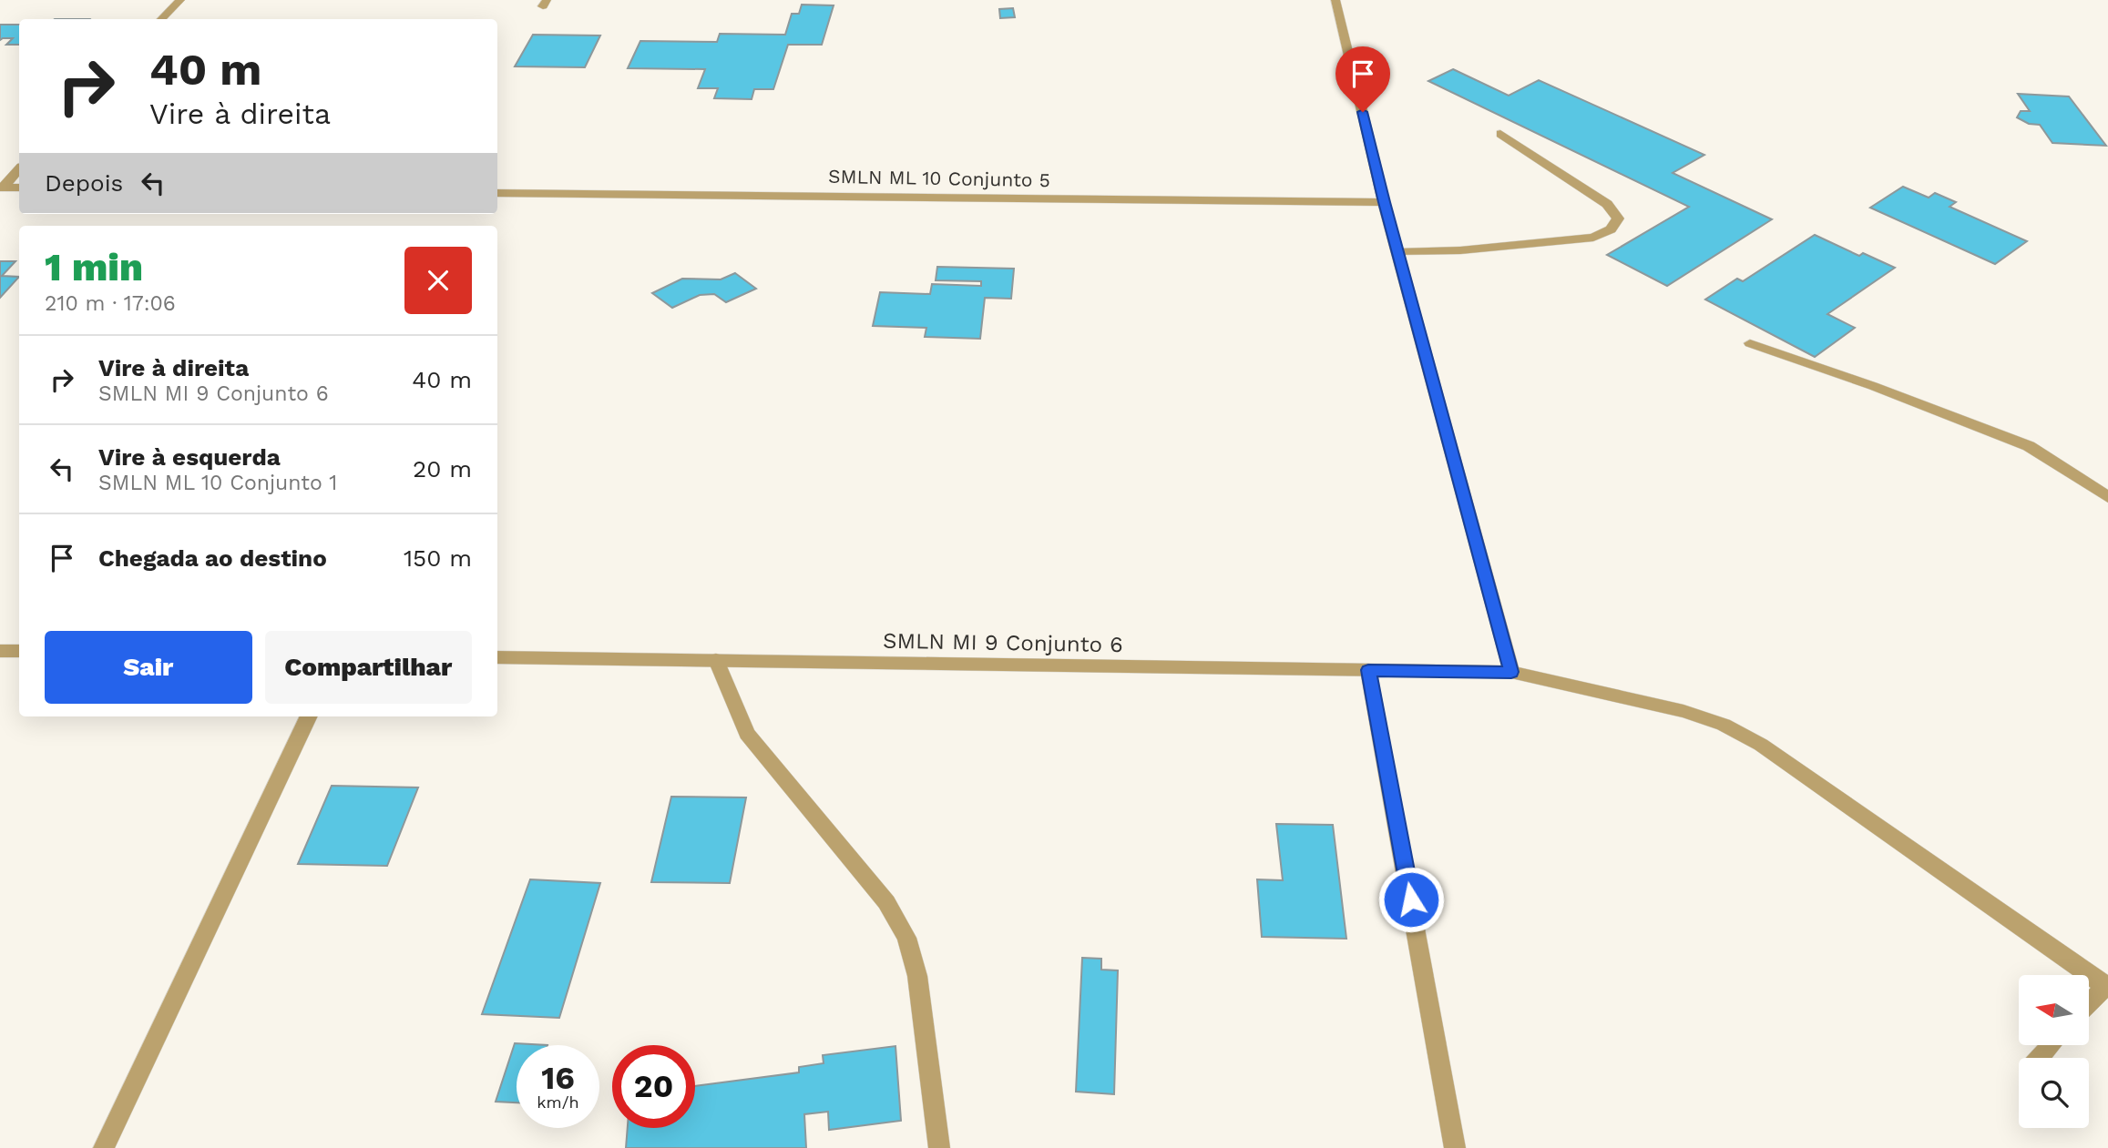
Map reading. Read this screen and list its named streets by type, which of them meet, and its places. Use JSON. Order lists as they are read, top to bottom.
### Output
{
  "streets": {
    "street": ["SMLN ML 10 Conjunto 5", "SMLN MI 9 Conjunto 6"]
  },
  "north": "left",
  "page": {
    "turn": ["40 m", "Vire à direita"],
    "then": "Depois",
    "heading": ["1 min", "210 m · 17:06"],
    "list": [
      {
        "name": "Vire à direita",
        "note": "SMLN MI 9 Conjunto 6",
        "value": "40 m"
      },
      {
        "name": "Vire à esquerda",
        "note": "SMLN ML 10 Conjunto 1",
        "value": "20 m"
      },
      {
        "name": "Chegada ao destino",
        "value": "150 m"
      }
    ],
    "buttons": ["Sair", "Compartilhar"],
    "speed": "16 km/h",
    "limit": "20"
  }
}
